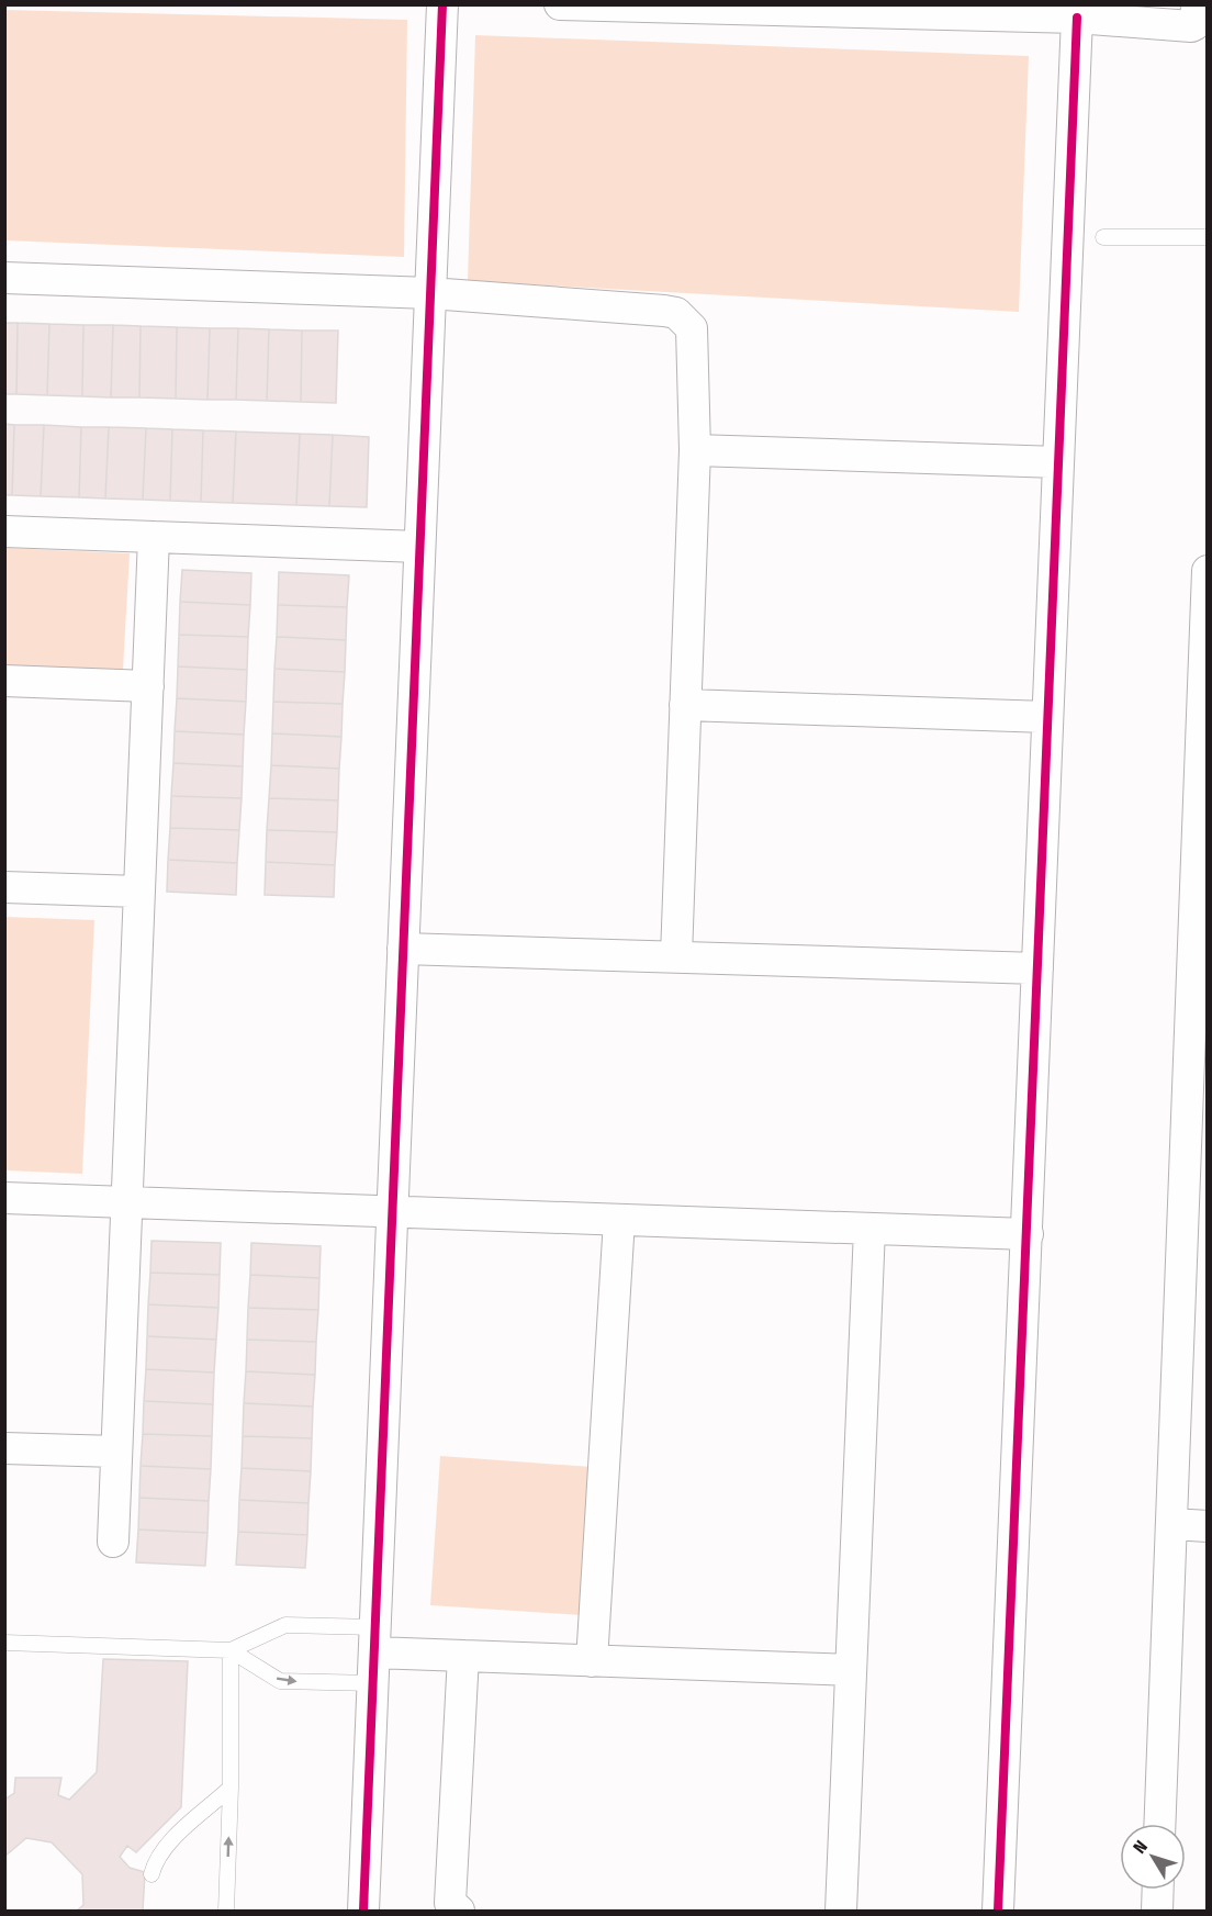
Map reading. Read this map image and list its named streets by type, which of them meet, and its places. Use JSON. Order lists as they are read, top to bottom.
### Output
{
  "north": "top left"
}
